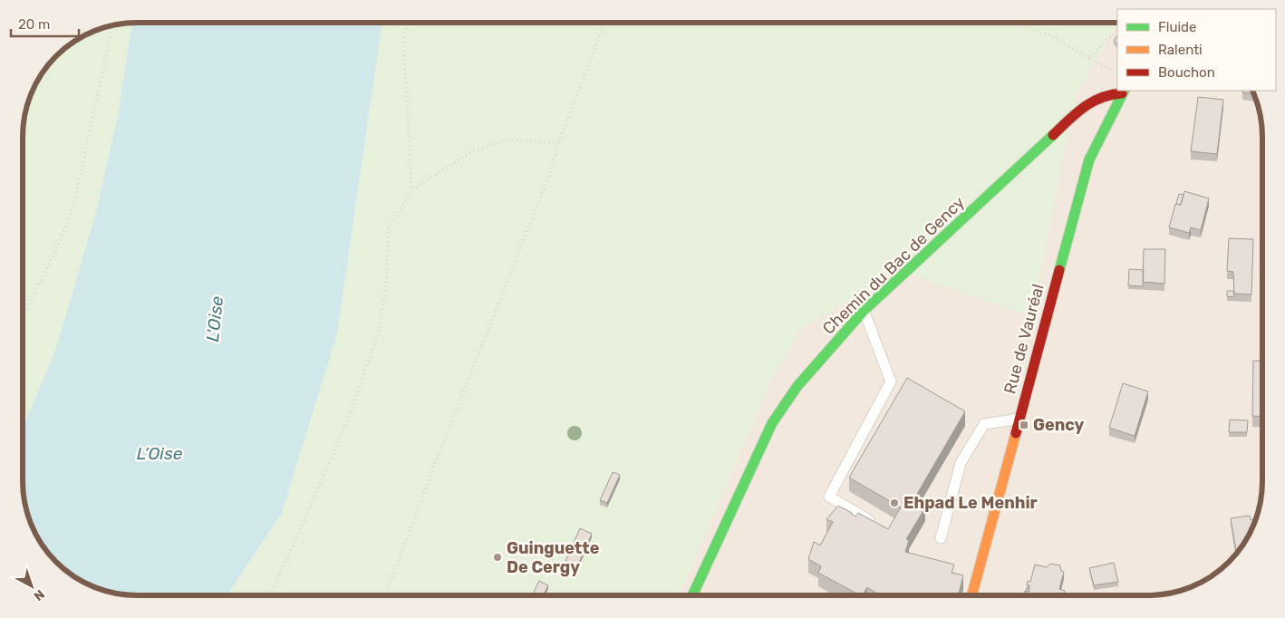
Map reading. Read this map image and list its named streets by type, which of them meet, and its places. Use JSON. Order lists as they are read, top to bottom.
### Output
{
  "streets": {
    "street": ["Chemin du Bac de Gency", "Rue de Vauréal"]
  },
  "crossings": [
    ["Chemin du Bac de Gency", "Rue de Vauréal"]
  ],
  "water": ["L'Oise", "L’Oise"],
  "places": {
    "transit": ["Gency"],
    "other": ["Ehpad Le Menhir", "Guinguette De Cergy"]
  },
  "legend": ["Fluide", "Ralenti", "Bouchon"],
  "scale_bar": "20 m",
  "north": "bottom right"
}
